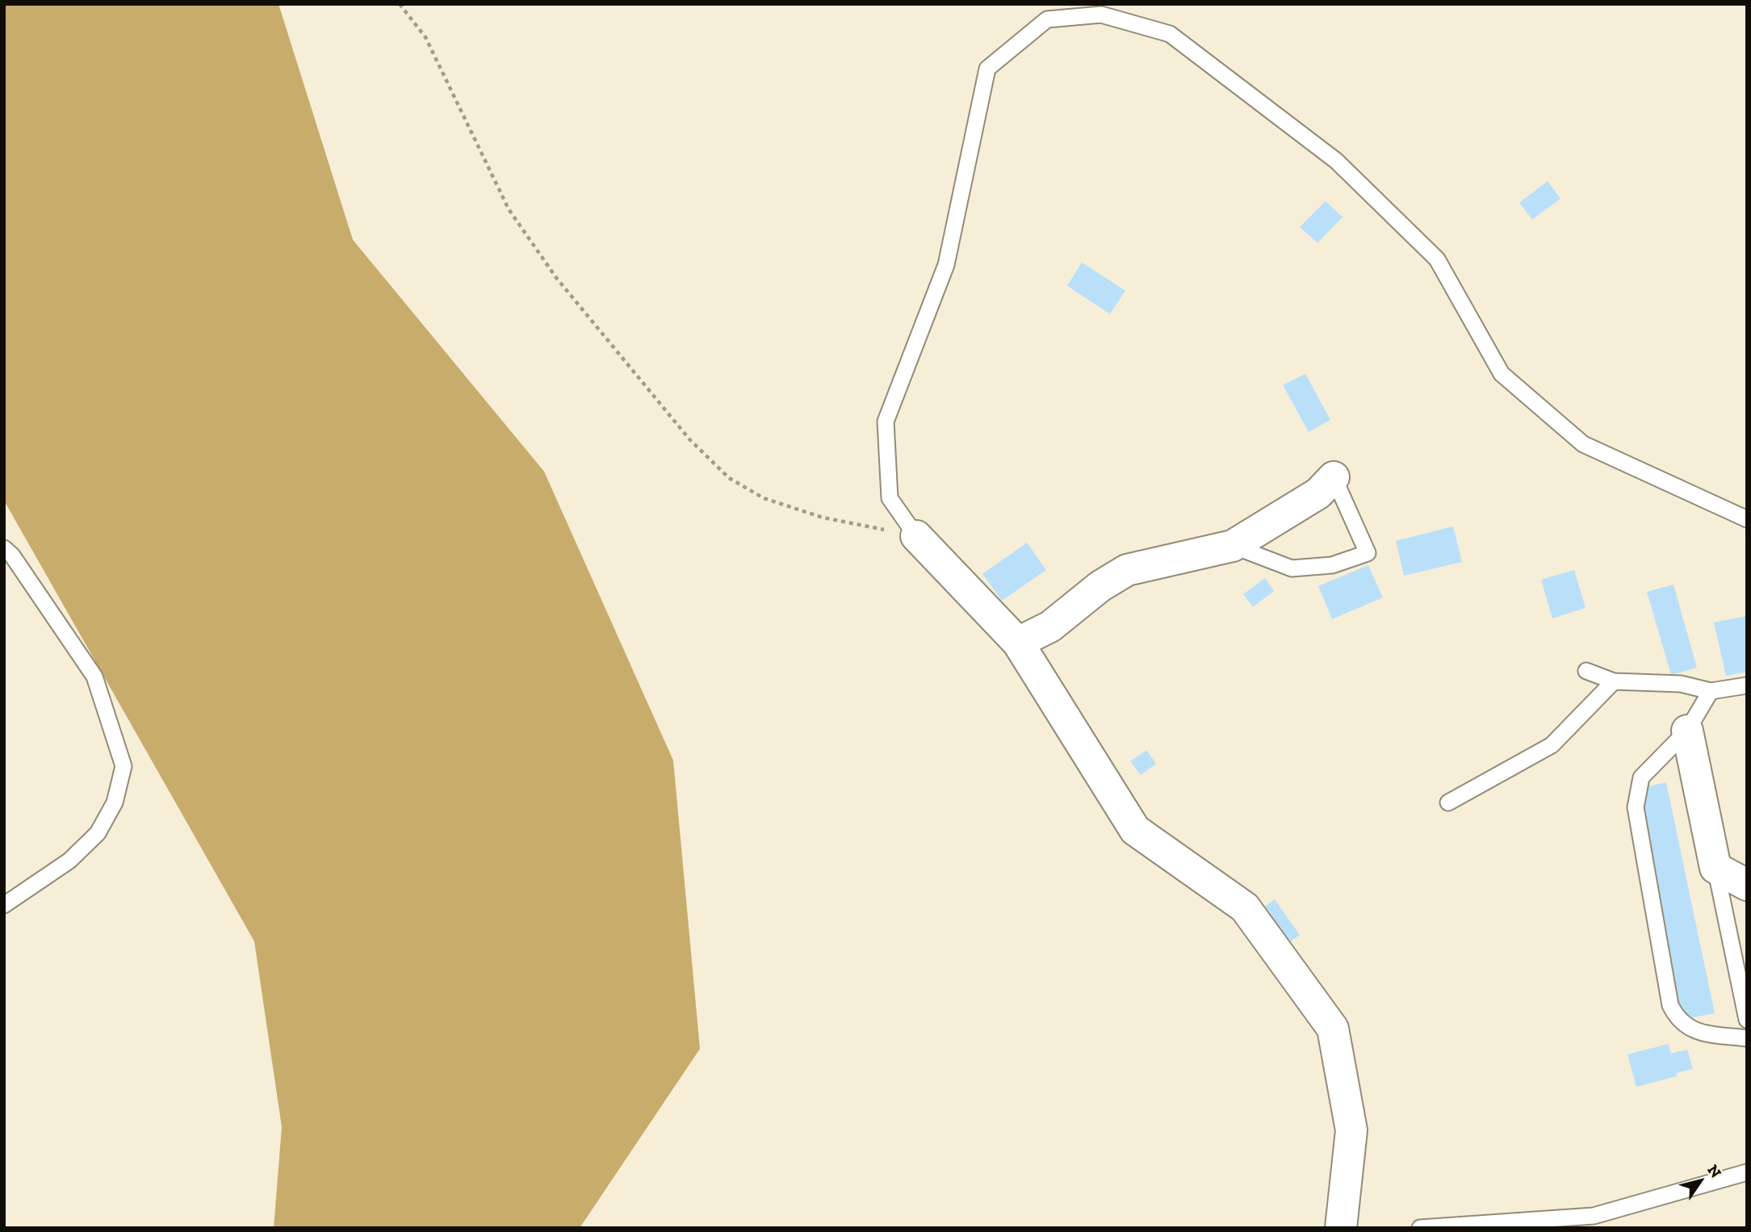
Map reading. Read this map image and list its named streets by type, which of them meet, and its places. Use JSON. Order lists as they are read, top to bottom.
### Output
{
  "north": "top right"
}
